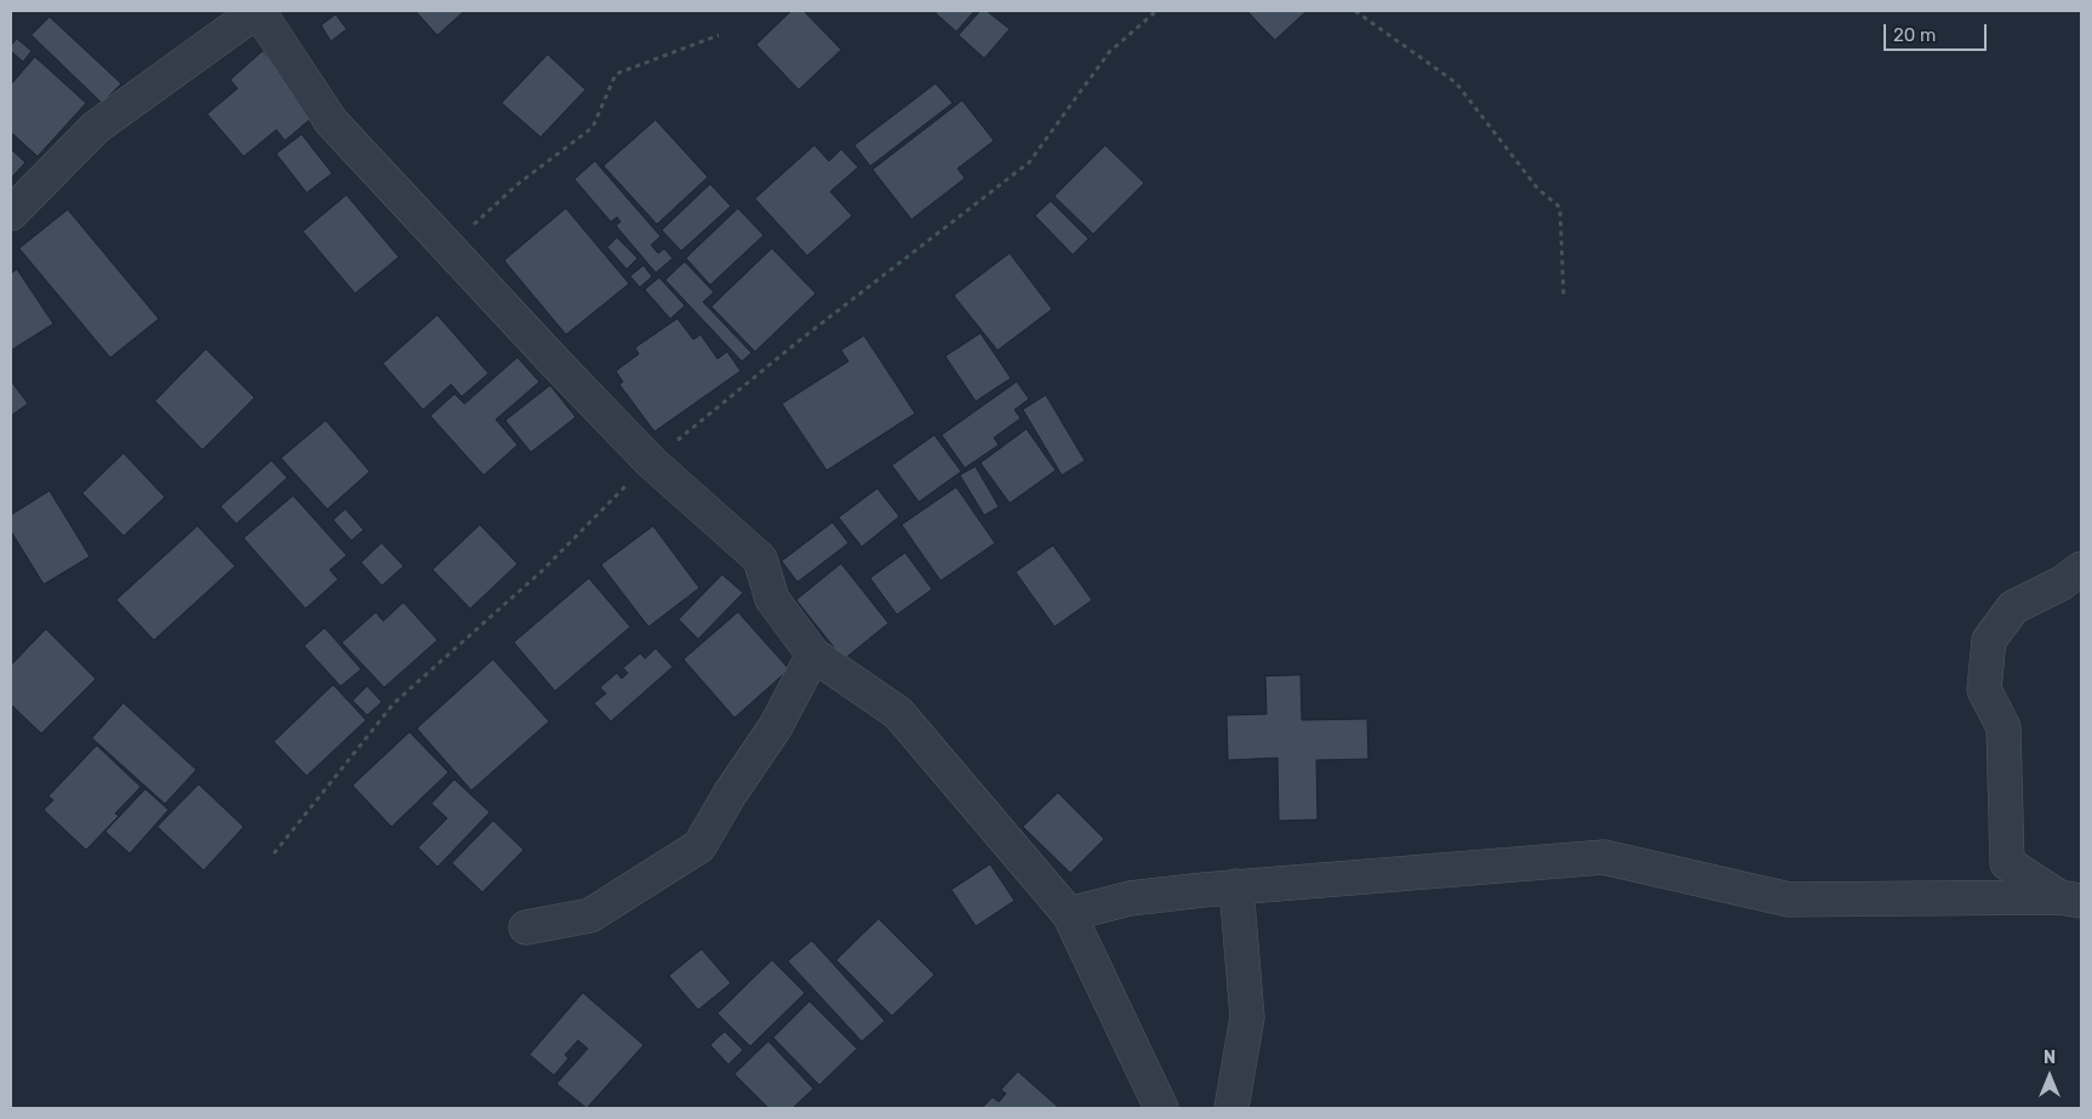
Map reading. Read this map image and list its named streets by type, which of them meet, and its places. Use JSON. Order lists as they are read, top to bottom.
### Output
{
  "scale_bar": "20 m",
  "north": "top"
}
